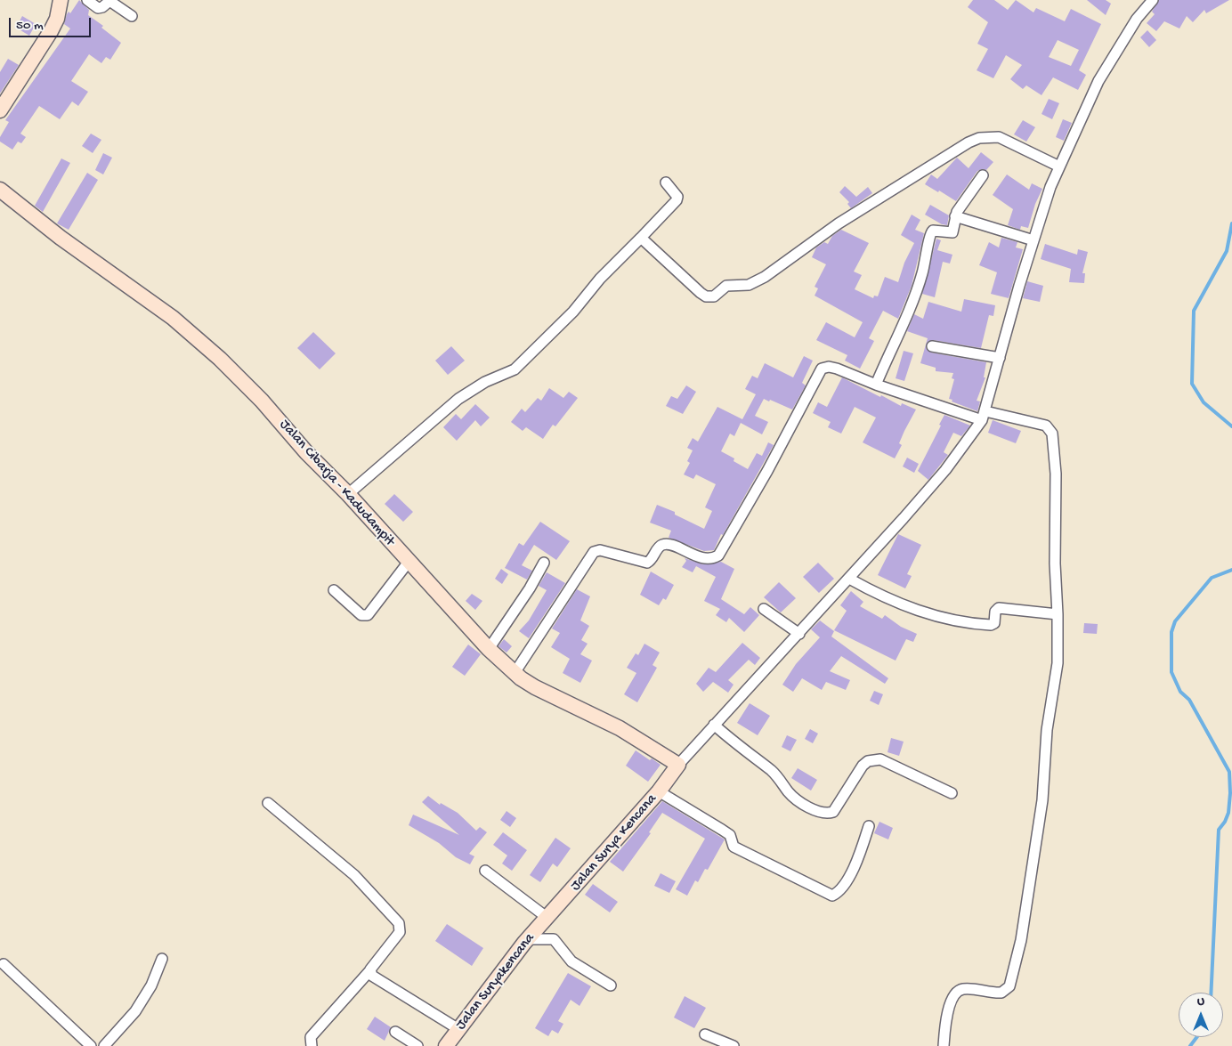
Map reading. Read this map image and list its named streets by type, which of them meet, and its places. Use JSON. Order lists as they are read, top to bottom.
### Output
{
  "streets": {
    "street": ["Jalan Cibarja - Kadudampit", "Jalan Surya Kencana", "Jalan Suryakencana"]
  },
  "crossings": [
    ["Jalan Cibarja - Kadudampit", "Jalan Surya Kencana"],
    ["Jalan Surya Kencana", "Jalan Suryakencana"]
  ],
  "scale_bar": "50 m",
  "north": "top"
}
